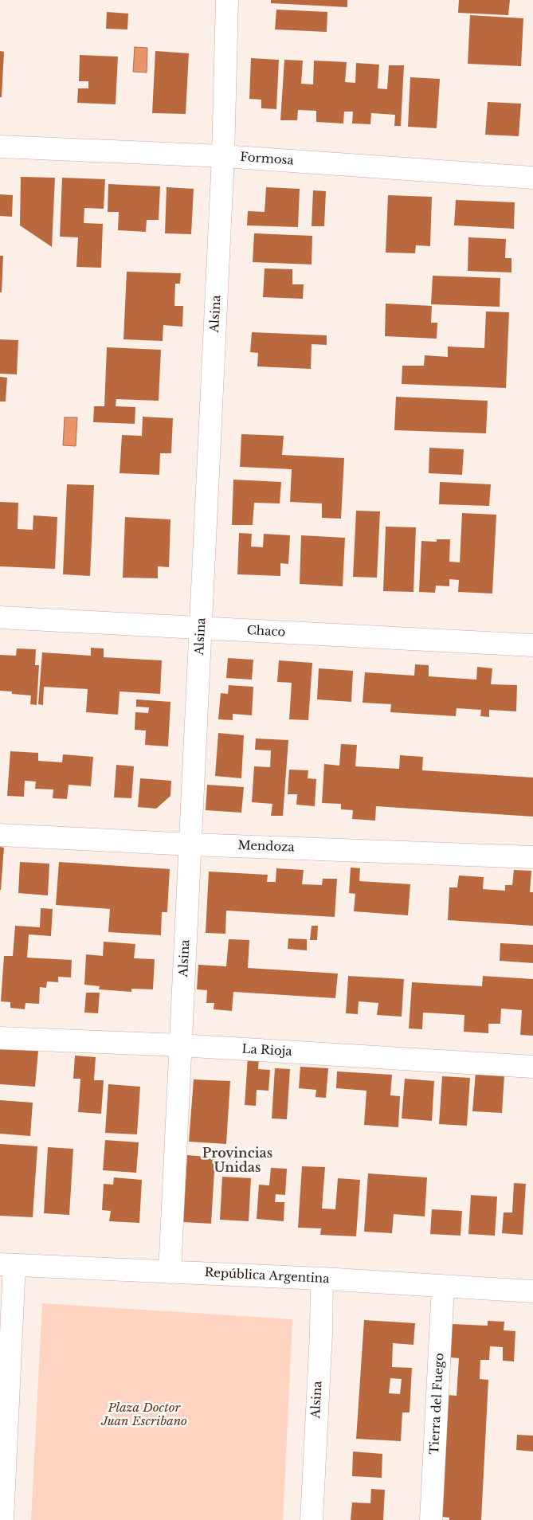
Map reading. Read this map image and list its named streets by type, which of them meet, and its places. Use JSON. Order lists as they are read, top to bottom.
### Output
{
  "streets": {
    "street": [
      "Formosa",
      "Alsina",
      "Chaco",
      "Mendoza",
      "La Rioja",
      "República Argentina",
      "Tierra del Fuego"
    ]
  },
  "crossings": [
    ["Formosa", "Alsina"],
    ["Alsina", "Chaco"],
    ["Alsina", "Mendoza"],
    ["Alsina", "La Rioja"],
    ["Alsina", "República Argentina"],
    ["República Argentina", "Tierra del Fuego"]
  ],
  "districts": ["Provincias Unidas"],
  "parks": ["Plaza Doctor Juan Escribano"]
}
